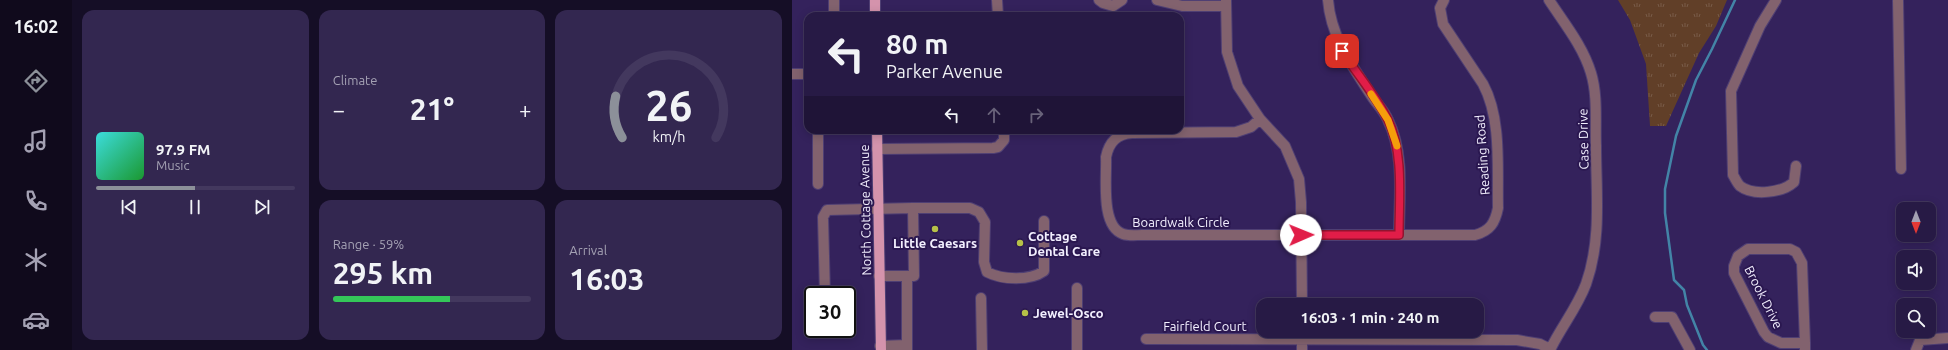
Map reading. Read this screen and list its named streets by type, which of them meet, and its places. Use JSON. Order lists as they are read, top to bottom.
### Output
{
  "streets": {
    "main road": ["North Cottage Avenue"],
    "street": [
      "Case Drive",
      "Reading Road",
      "Boardwalk Circle",
      "Brook Drive",
      "Fairfield Court"
    ]
  },
  "crossings": [
    ["Case Drive", "Fairfield Court"],
    ["Reading Road", "Boardwalk Circle"]
  ],
  "places": ["Little Caesars", "Cottage Dental Care", "Jewel-Osco"],
  "north": "bottom",
  "page": {
    "tabs": "16:02",
    "tile": [
      "Climate",
      ["Range · 59%", "295 km"],
      ["Arrival", "16:03"]
    ],
    "turn": ["80 m", "Parker Avenue"],
    "heat": ["−", "21°", "+"],
    "song": ["97.9 FM", "Music"],
    "limit": "30",
    "trip": "16:03 · 1 min · 240 m",
    "gauge": ["26", "km/h"]
  }
}
